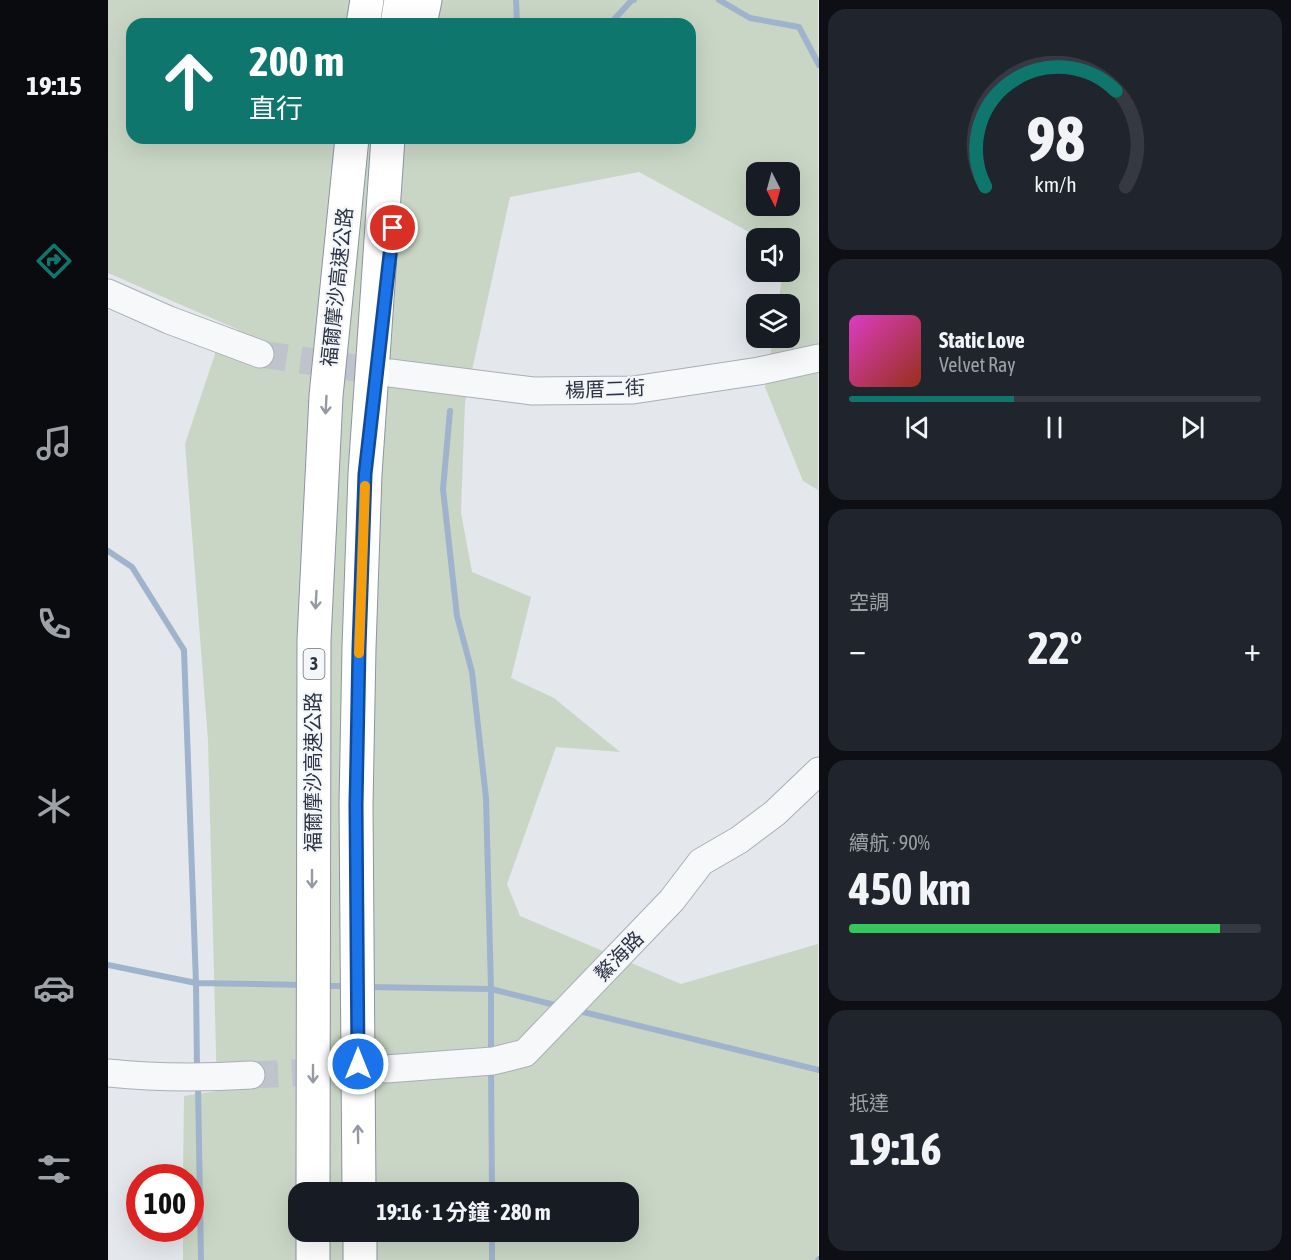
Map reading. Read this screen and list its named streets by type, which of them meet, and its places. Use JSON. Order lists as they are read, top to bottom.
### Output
{
  "streets": {
    "highway": ["福爾摩沙高速公路", "3"],
    "street": ["楊厝二街", "鰲海路"]
  },
  "north": "bottom",
  "page": {
    "tabs": "19:15",
    "turn": ["200 m", "直行"],
    "song": ["Static Love", "Velvet Ray"],
    "tile": [
      "空調",
      ["續航 · 90%", "450 km"],
      ["抵達", "19:16"]
    ],
    "heat": ["−", "22°", "+"],
    "limit": "100",
    "trip": "19:16 · 1 分鐘 · 280 m",
    "gauge": ["98", "km/h"]
  }
}
